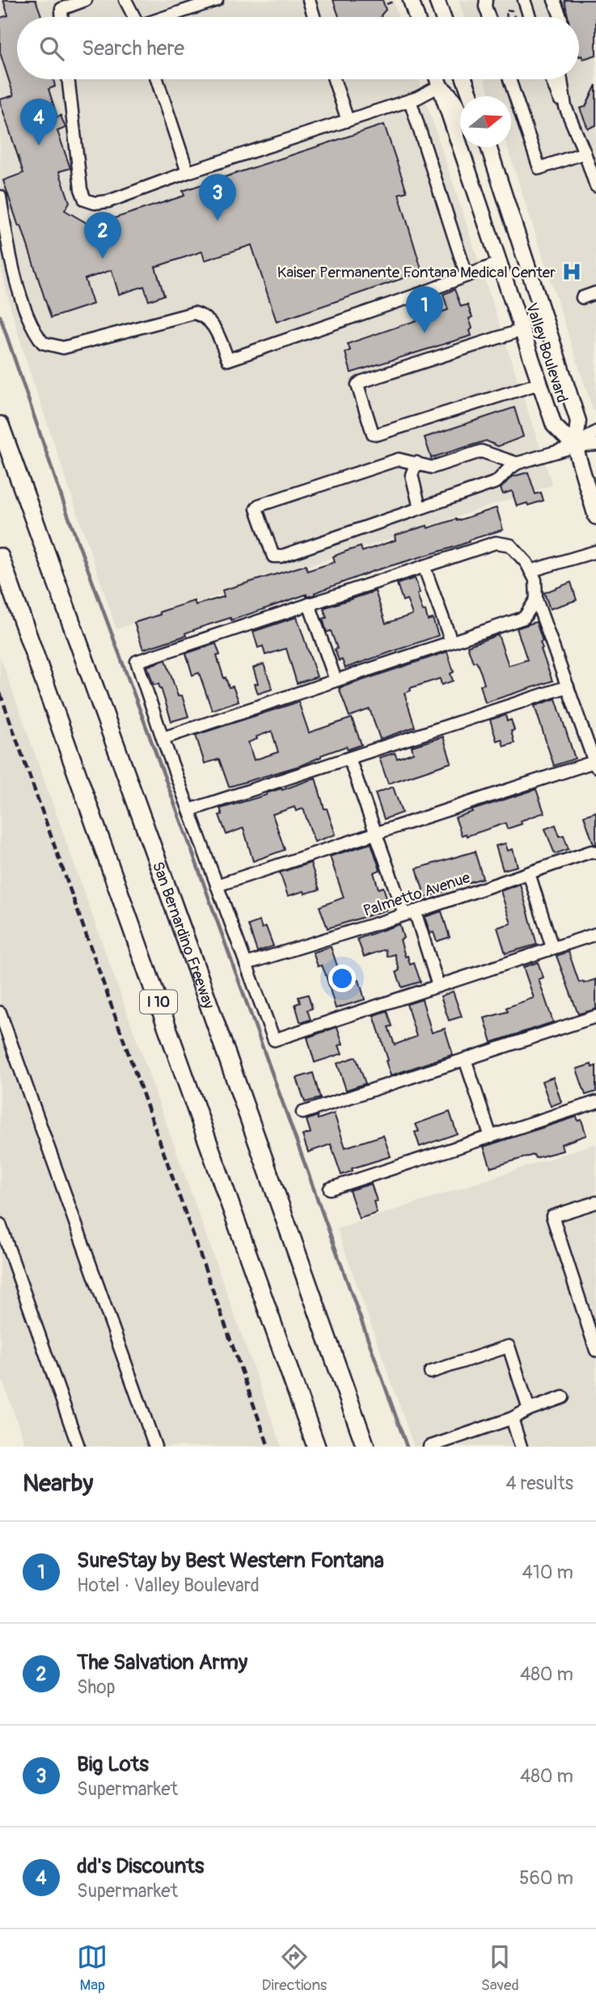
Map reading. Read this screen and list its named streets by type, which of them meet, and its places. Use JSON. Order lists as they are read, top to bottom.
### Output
{
  "streets": {
    "highway": ["San Bernardino Freeway", "I 10"],
    "main road": ["Valley Boulevard"],
    "street": ["Palmetto Avenue"]
  },
  "places": {
    "hospital": ["Kaiser Permanente Fontana Medical Center"]
  },
  "north": "right",
  "page": {
    "search": "Search here",
    "pins": [
      "4",
      "3",
      "2",
      "1"
    ],
    "heading": ["Nearby", "4 results"],
    "list": [
      {
        "mark": "1",
        "name": "SureStay by Best Western Fontana",
        "note": "Hotel · Valley Boulevard",
        "value": "410 m"
      },
      {
        "mark": "2",
        "name": "The Salvation Army",
        "note": "Shop",
        "value": "480 m"
      },
      {
        "mark": "3",
        "name": "Big Lots",
        "note": "Supermarket",
        "value": "480 m"
      },
      {
        "mark": "4",
        "name": "dd's Discounts",
        "note": "Supermarket",
        "value": "560 m"
      }
    ],
    "nav": ["Map", "Directions", "Saved"]
  }
}
